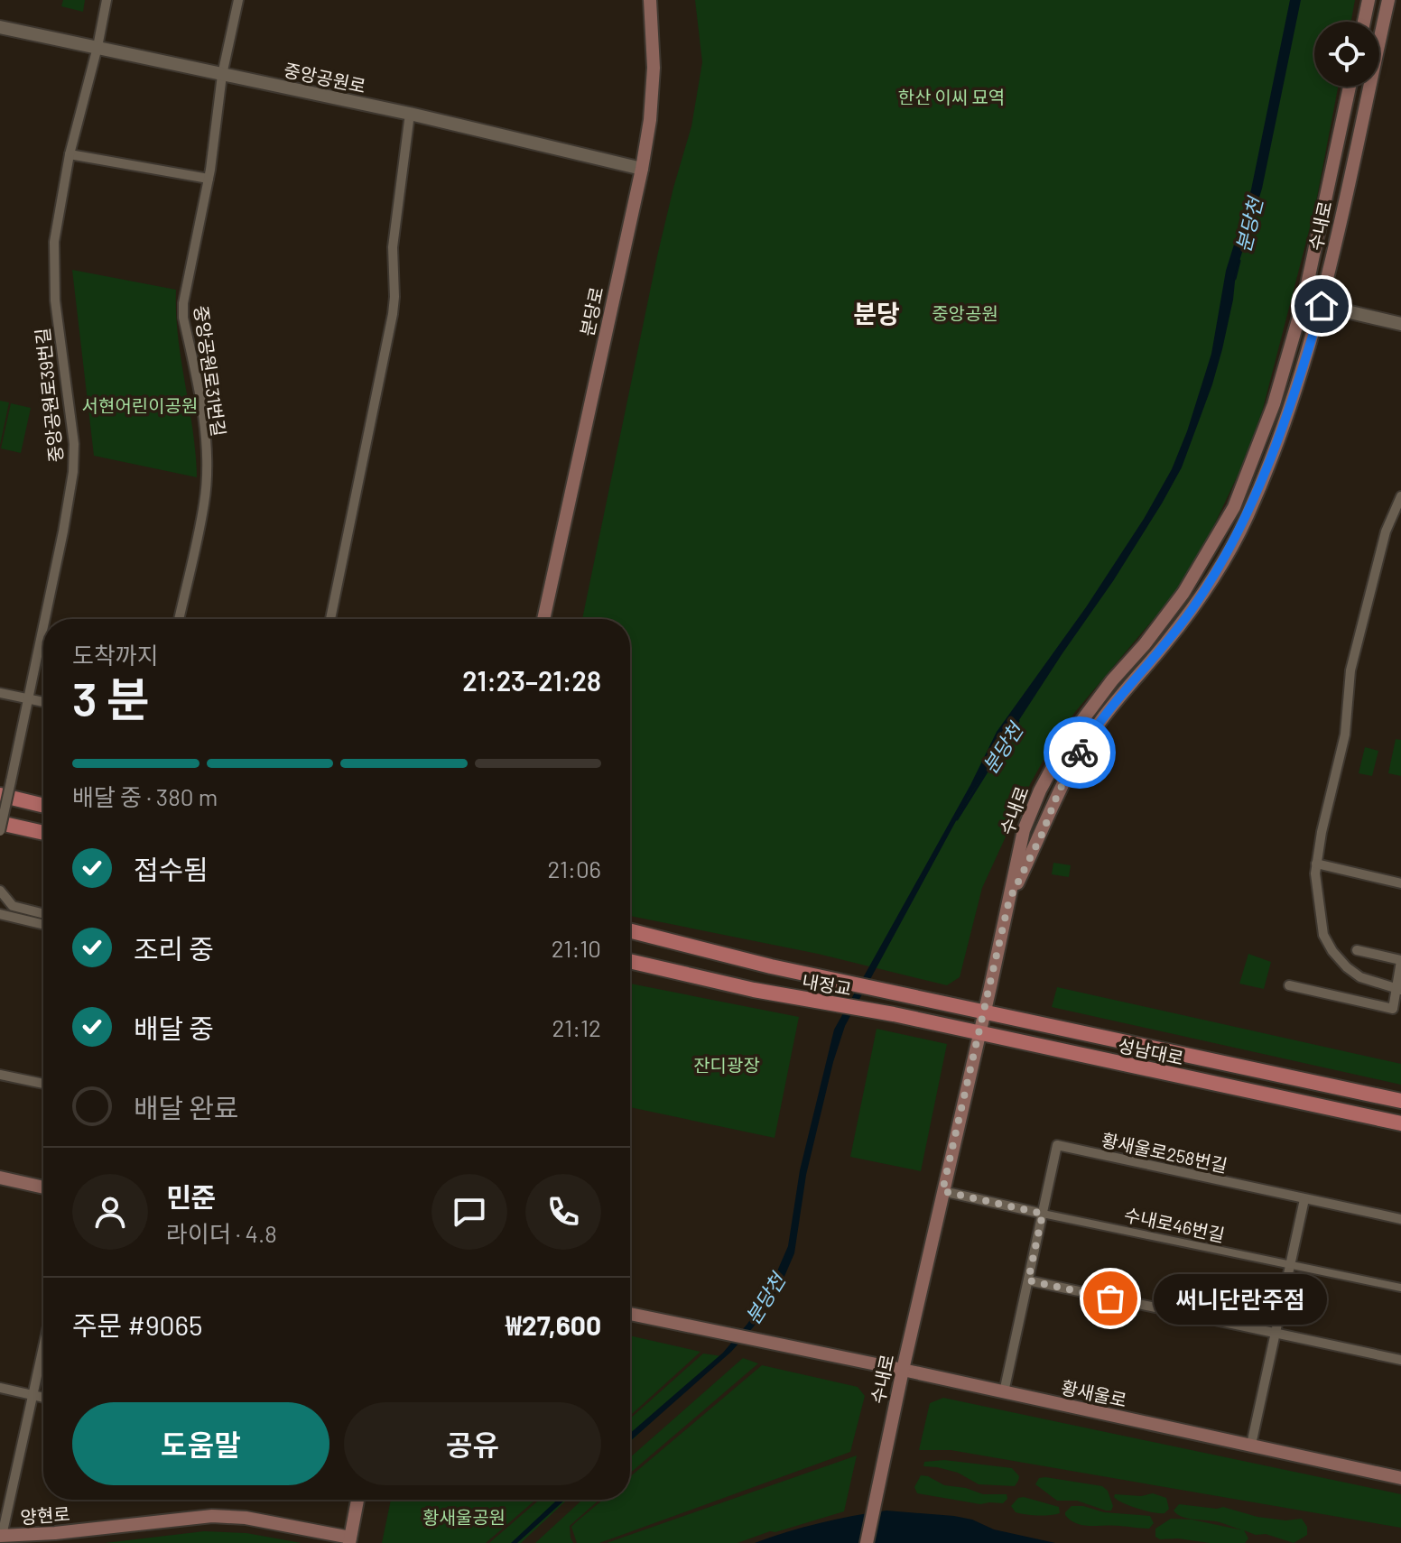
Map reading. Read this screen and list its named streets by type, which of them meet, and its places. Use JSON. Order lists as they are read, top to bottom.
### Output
{
  "streets": {
    "main road": [
      "수내로",
      "분당로",
      "내정교",
      "성남대로",
      "황새울로",
      "양현로"
    ],
    "street": [
      "중앙공원로",
      "중앙공원로31번길",
      "중앙공원로39번길",
      "황새울로258번길",
      "수내로46번길"
    ]
  },
  "crossings": [
    ["중앙공원로", "분당로"],
    ["중앙공원로", "중앙공원로31번길"],
    ["중앙공원로", "중앙공원로39번길"],
    ["수내로", "성남대로"],
    ["수내로", "수내로46번길"],
    ["수내로", "황새울로"],
    ["내정교", "성남대로"],
    ["황새울로258번길", "수내로46번길"],
    ["황새울로258번길", "황새울로"]
  ],
  "districts": ["분당"],
  "water": ["분당천"],
  "parks": [
    "한산 이씨 묘역",
    "중앙공원",
    "서현어린이공원",
    "잔디광장",
    "황새울공원"
  ],
  "places": ["써니단란주점"],
  "page": {
    "heading": ["3 분", "도착까지", "21:23–21:28"],
    "panel": [
      "민준",
      "라이더 · 4.8",
      "주문 #9065",
      "₩27,600"
    ],
    "bar": "배달 중 · 380 m",
    "list": [
      ["접수됨", "21:06"],
      ["조리 중", "21:10"],
      ["배달 중", "21:12"],
      "배달 완료"
    ],
    "bubble": "써니단란주점",
    "buttons": ["도움말", "공유"]
  }
}
